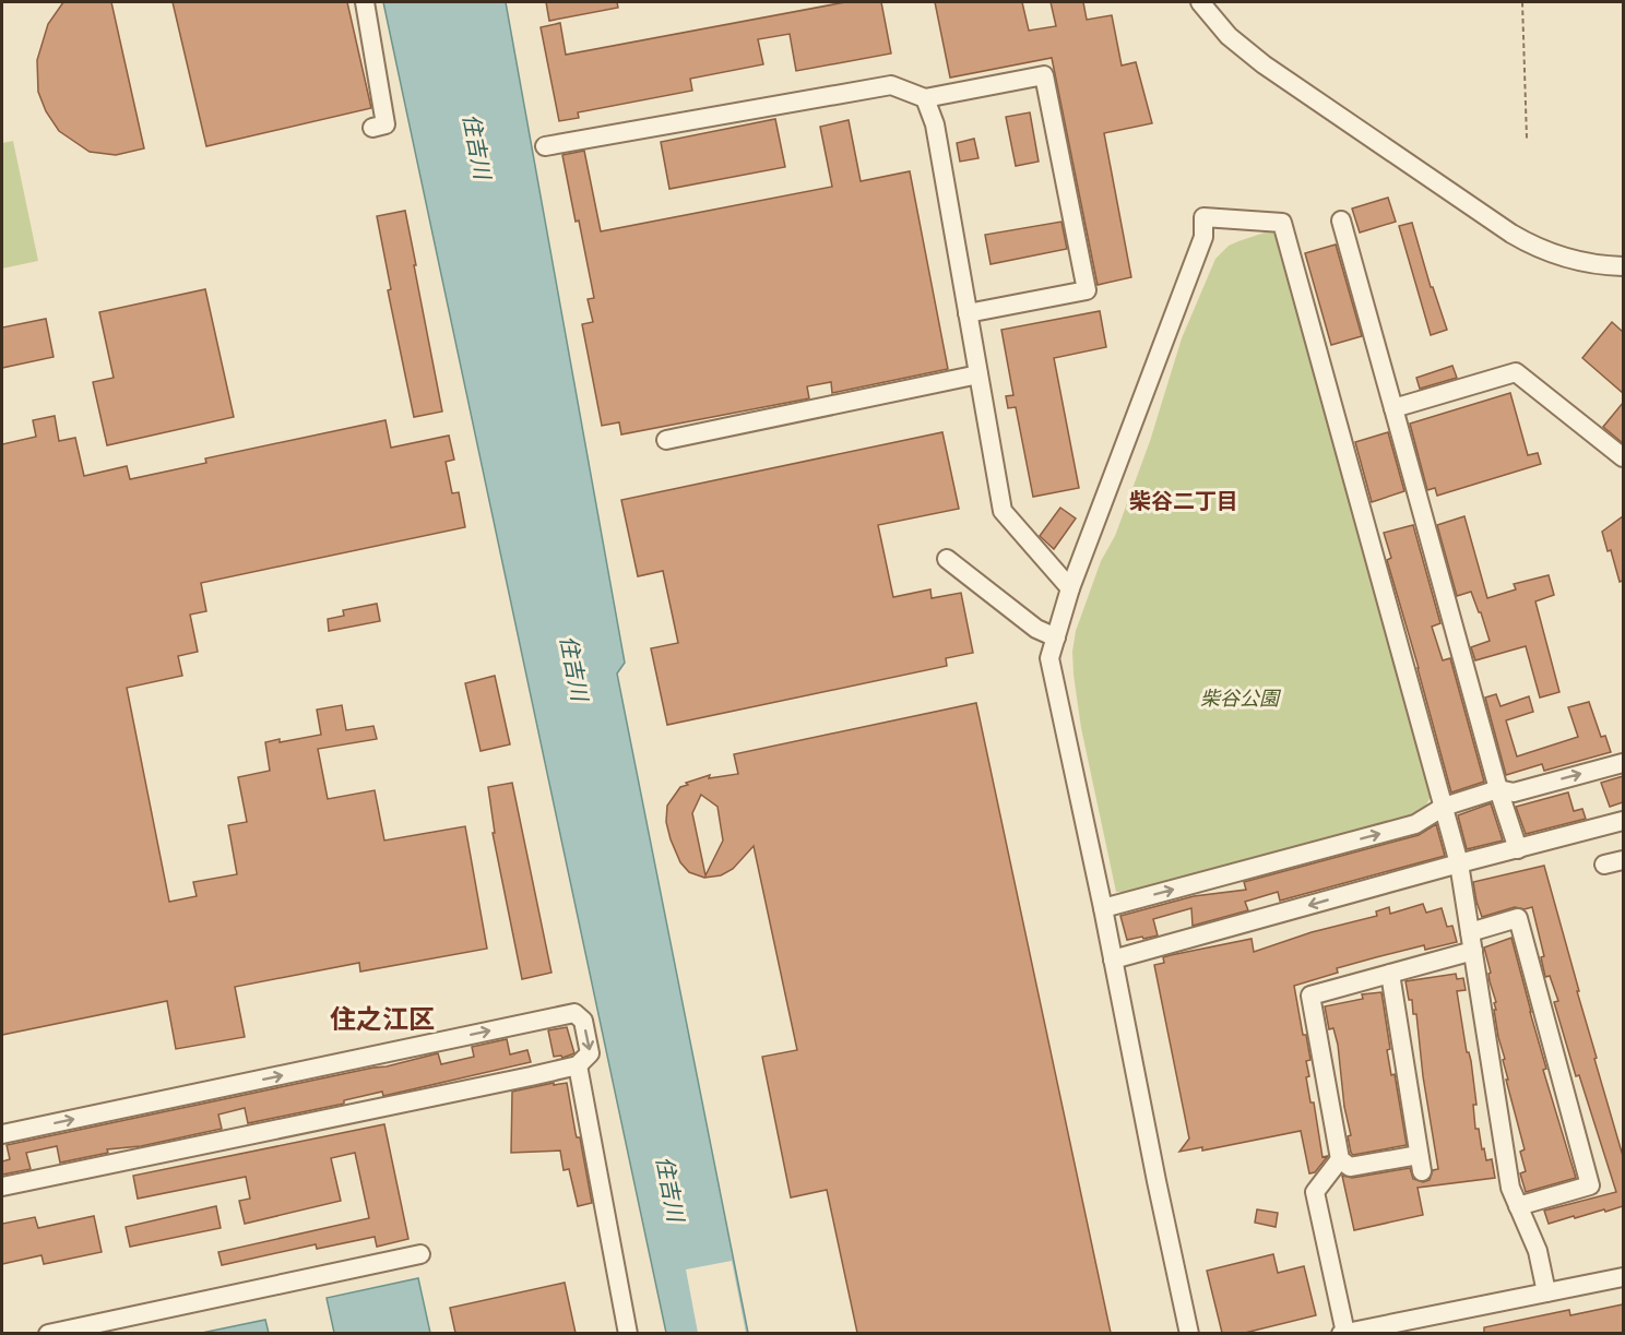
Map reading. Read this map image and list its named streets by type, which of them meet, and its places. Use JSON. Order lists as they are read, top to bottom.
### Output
{
  "districts": ["柴谷二丁目", "住之江区"],
  "water": ["住吉川"],
  "parks": ["柴谷公園"]
}
